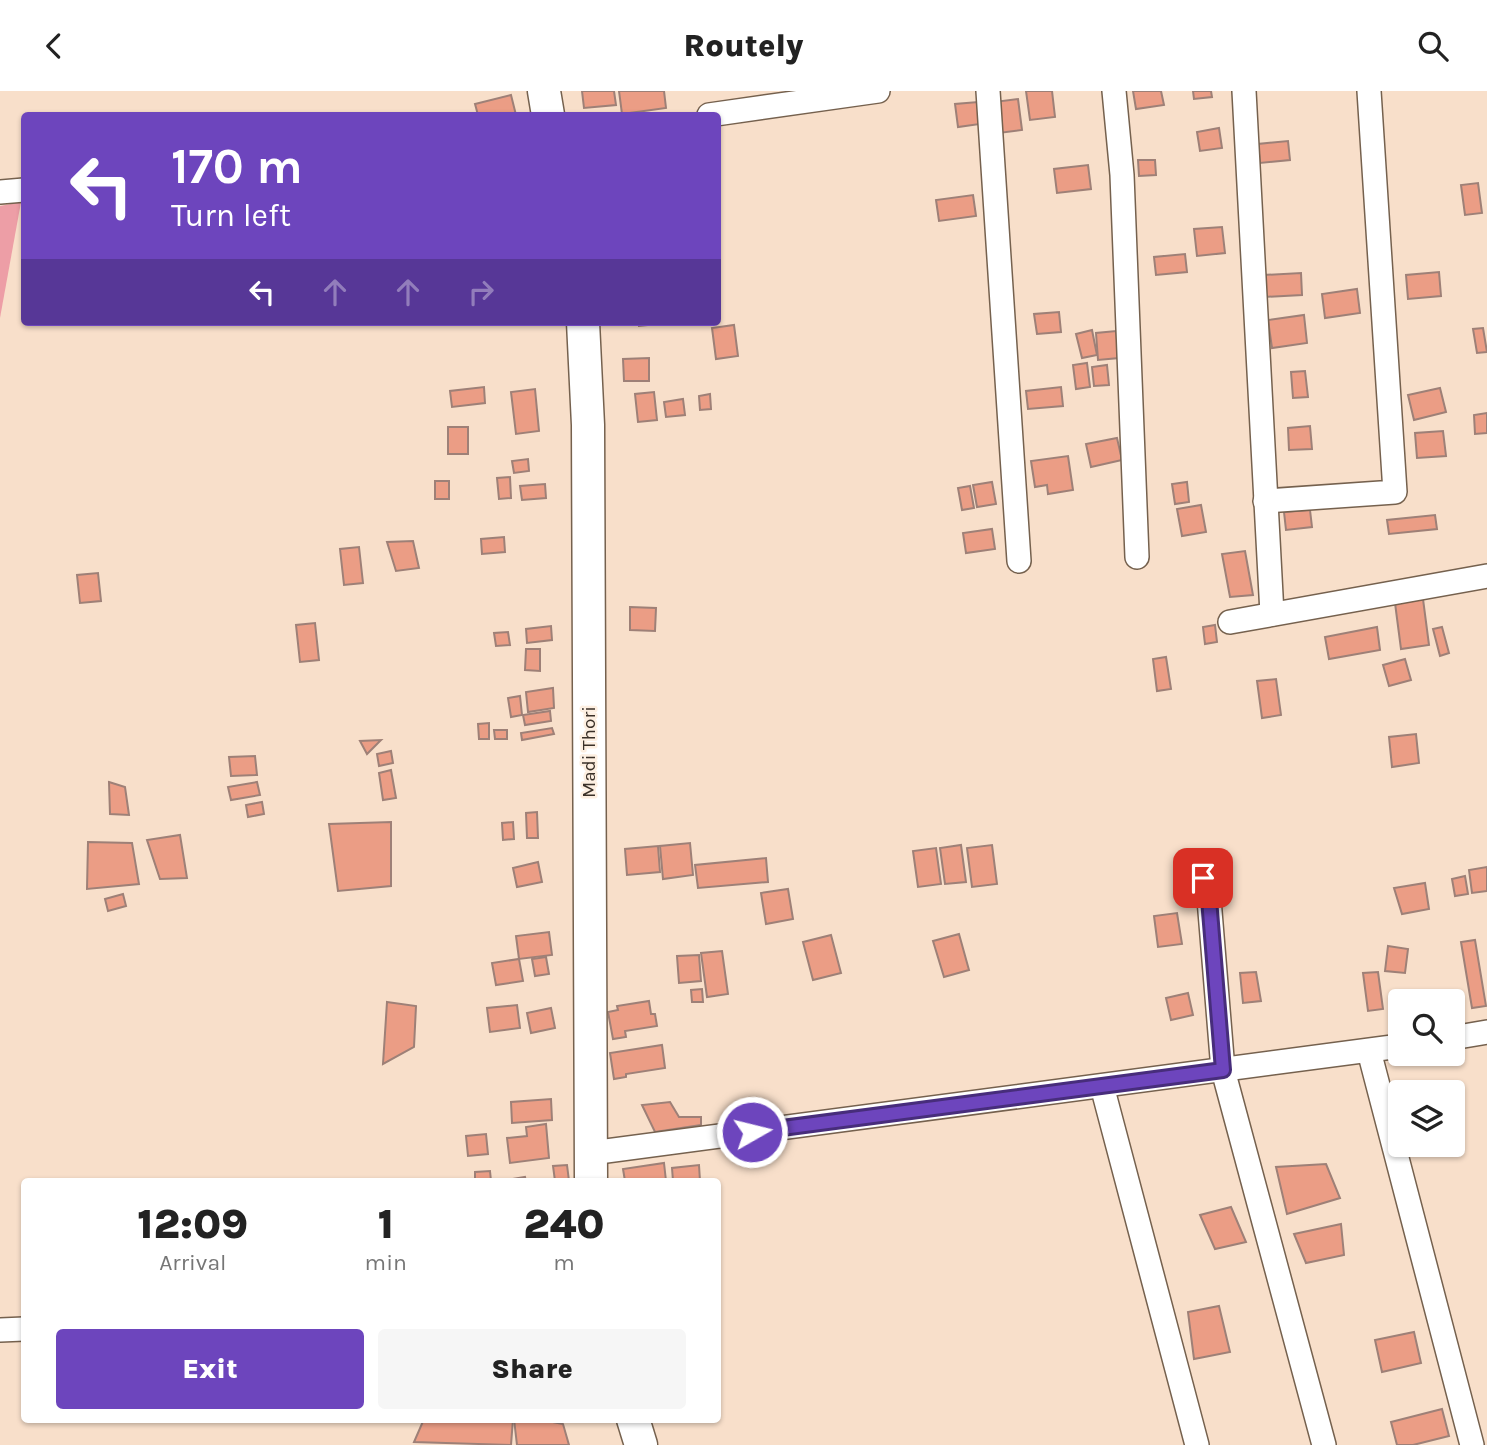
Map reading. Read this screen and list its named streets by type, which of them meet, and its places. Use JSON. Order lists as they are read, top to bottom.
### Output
{
  "streets": {
    "main road": ["Madi Thori"]
  },
  "page": {
    "header": "Routely",
    "turn": ["170 m", "Turn left"],
    "eta": [
      "12:09",
      "Arrival",
      "1",
      "min",
      "240",
      "m"
    ],
    "buttons": ["Exit", "Share"]
  }
}
